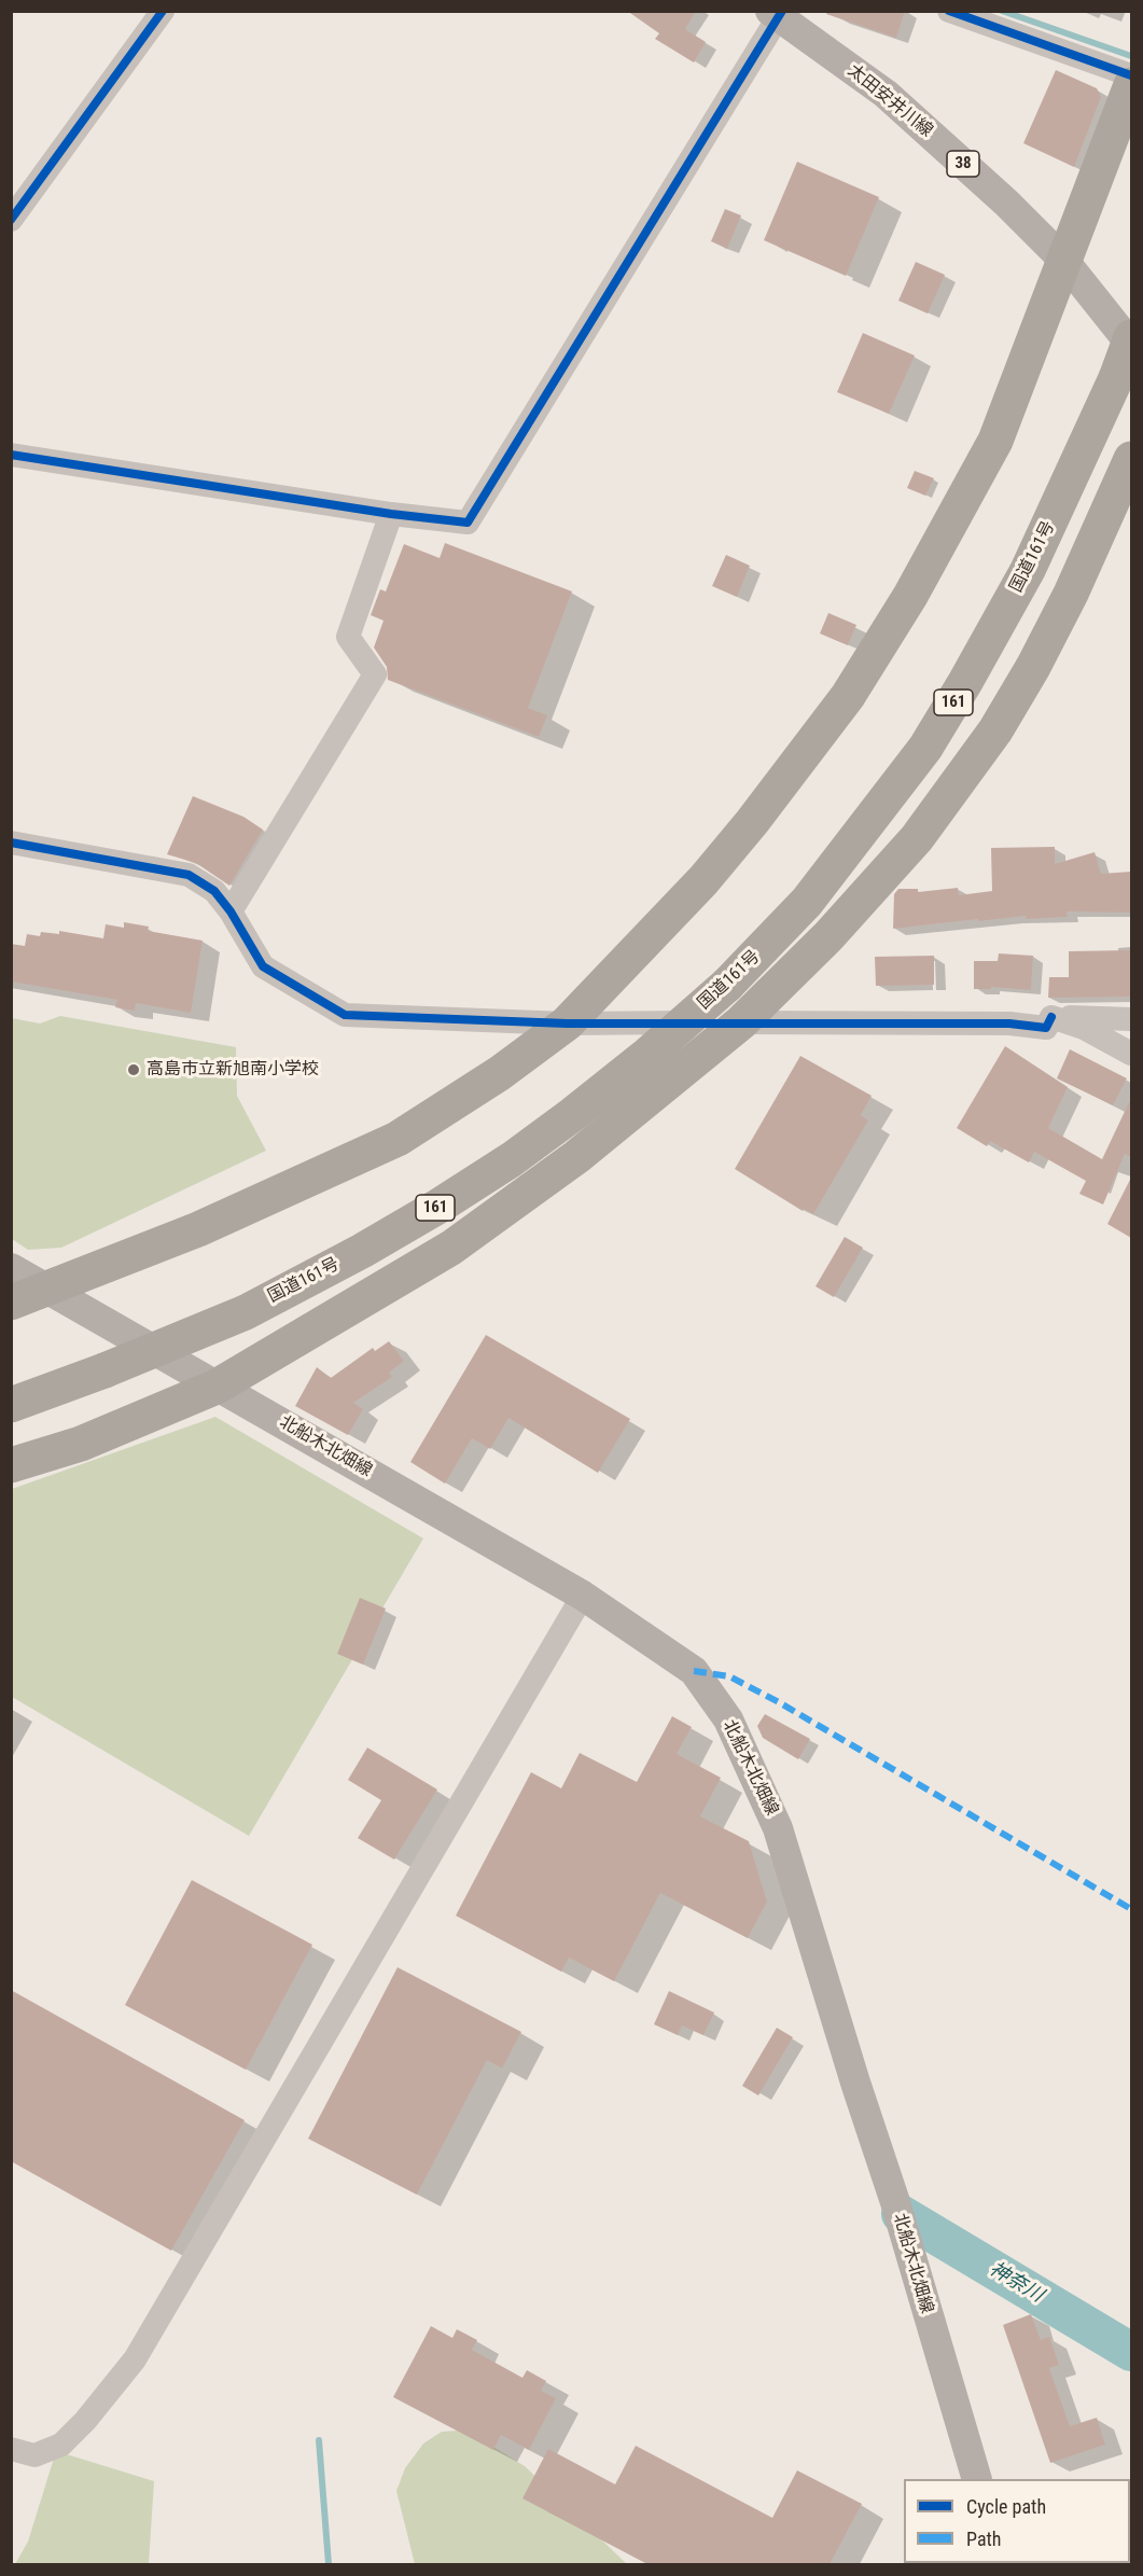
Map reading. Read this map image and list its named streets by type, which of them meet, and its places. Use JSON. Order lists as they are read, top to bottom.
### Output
{
  "streets": {
    "highway": ["国道161号", "161"],
    "main road": ["太田安井川線", "38", "北船木北畑線"]
  },
  "water": ["神奈川"],
  "places": ["高島市立新旭南小学校"],
  "legend": ["Cycle path", "Path"]
}
